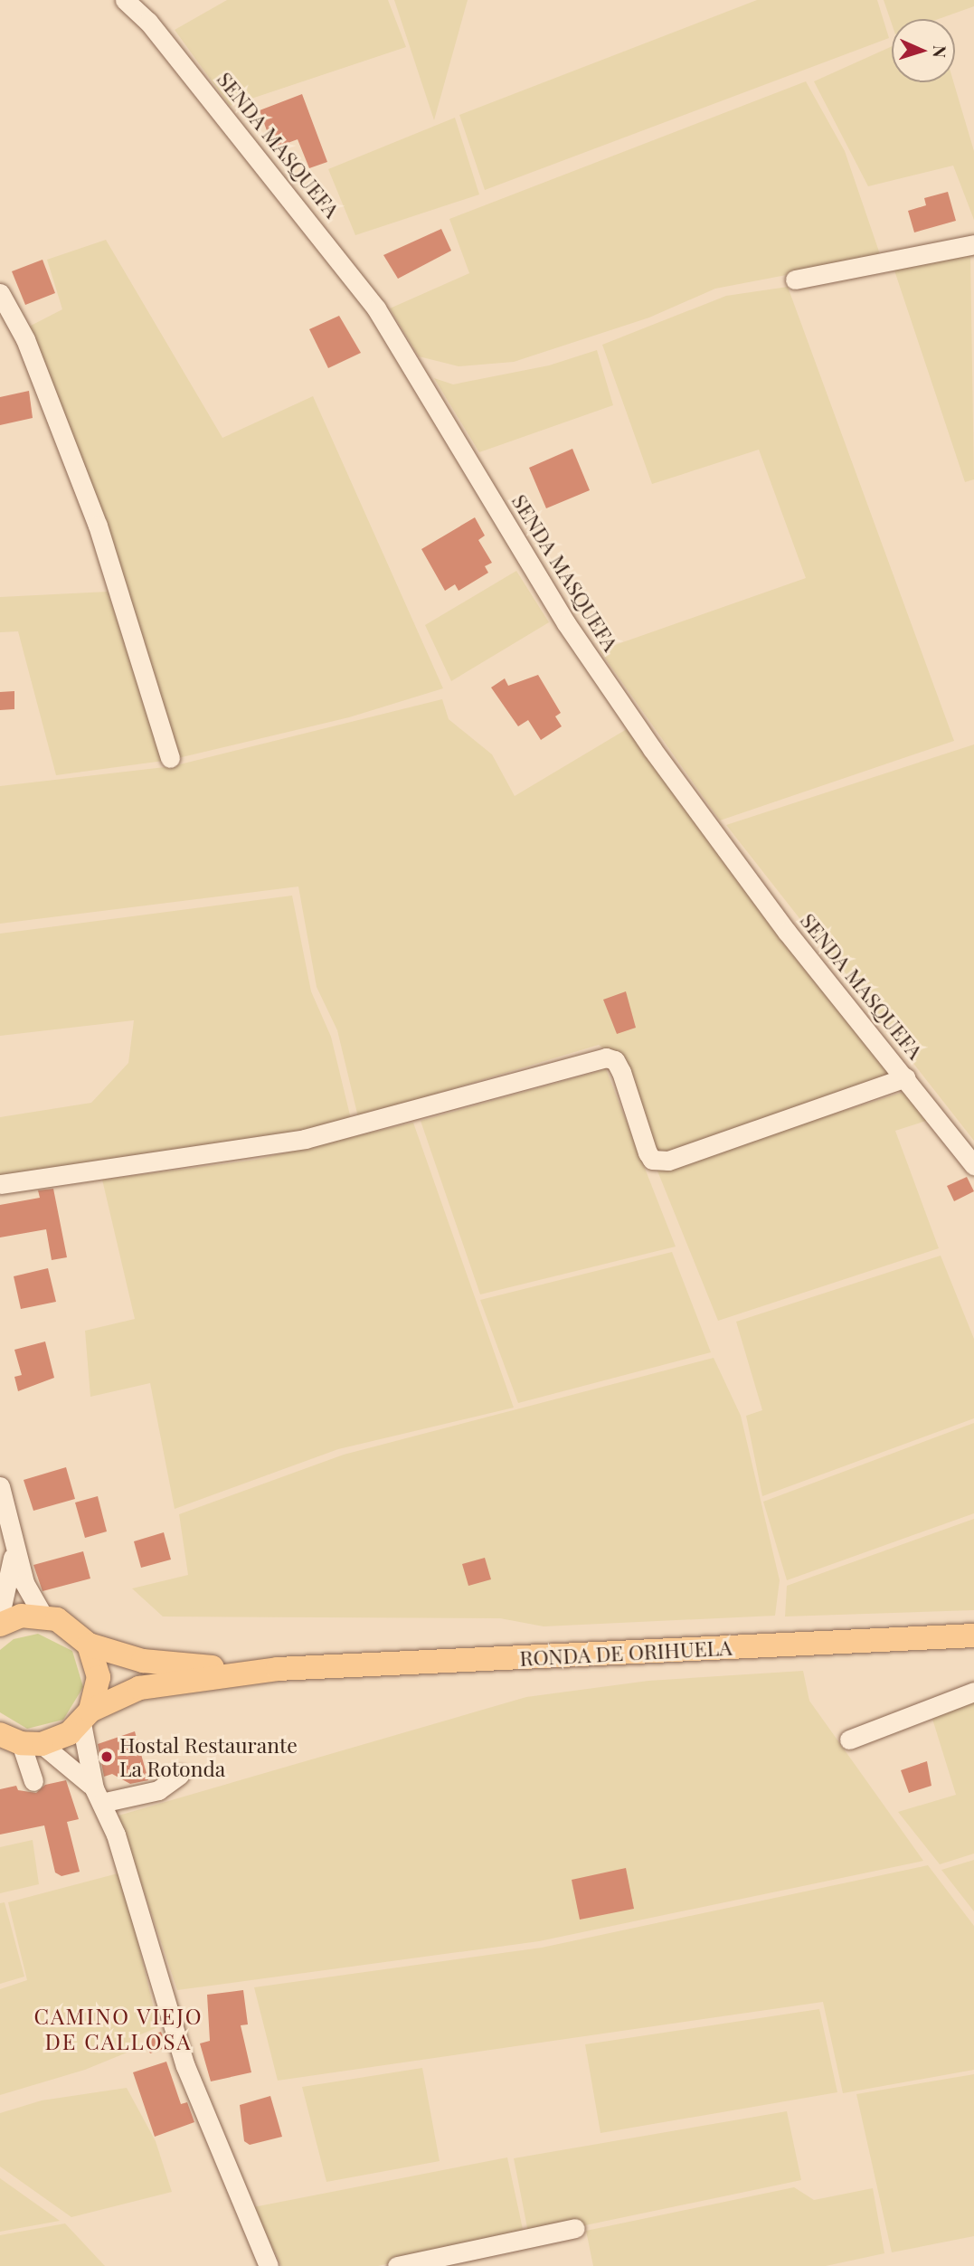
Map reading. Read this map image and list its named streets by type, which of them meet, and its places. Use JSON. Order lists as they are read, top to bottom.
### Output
{
  "streets": {
    "main road": ["RONDA DE ORIHUELA"],
    "street": ["SENDA MASQUEFA"]
  },
  "districts": ["CAMINO VIEJO DE CALLOSA"],
  "places": ["Hostal Restaurante La Rotonda"],
  "north": "right"
}
